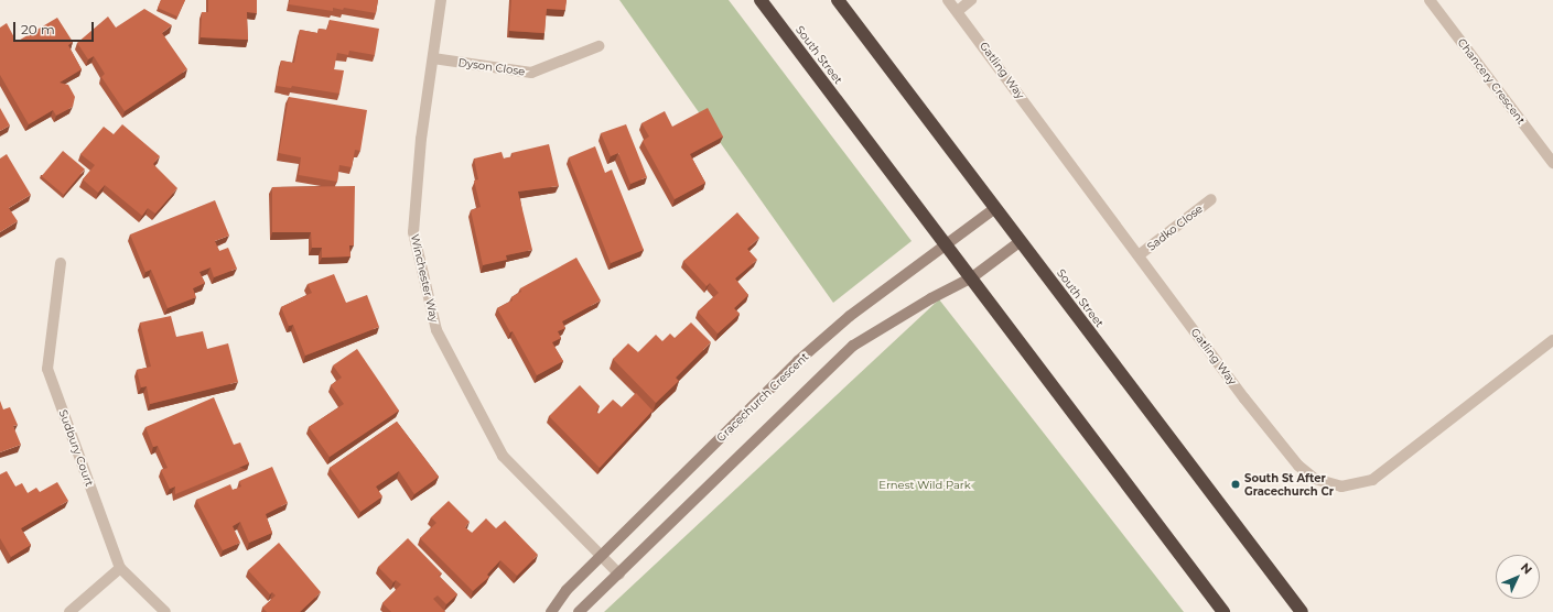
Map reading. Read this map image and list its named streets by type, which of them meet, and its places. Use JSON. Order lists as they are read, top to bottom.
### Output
{
  "streets": {
    "highway": ["South Street"],
    "street": [
      "Dyson Close",
      "Gatling Way",
      "Chancery Crescent",
      "Sadko Close",
      "Winchester Way",
      "Gracechurch Crescent",
      "Sudbury Court"
    ]
  },
  "crossings": [
    ["South Street", "Gracechurch Crescent"],
    ["Dyson Close", "Winchester Way"],
    ["Gatling Way", "Sadko Close"],
    ["Winchester Way", "Gracechurch Crescent"]
  ],
  "parks": ["Ernest Wild Park"],
  "places": ["South St After Gracechurch Cr"],
  "scale_bar": "20 m",
  "north": "top right"
}
